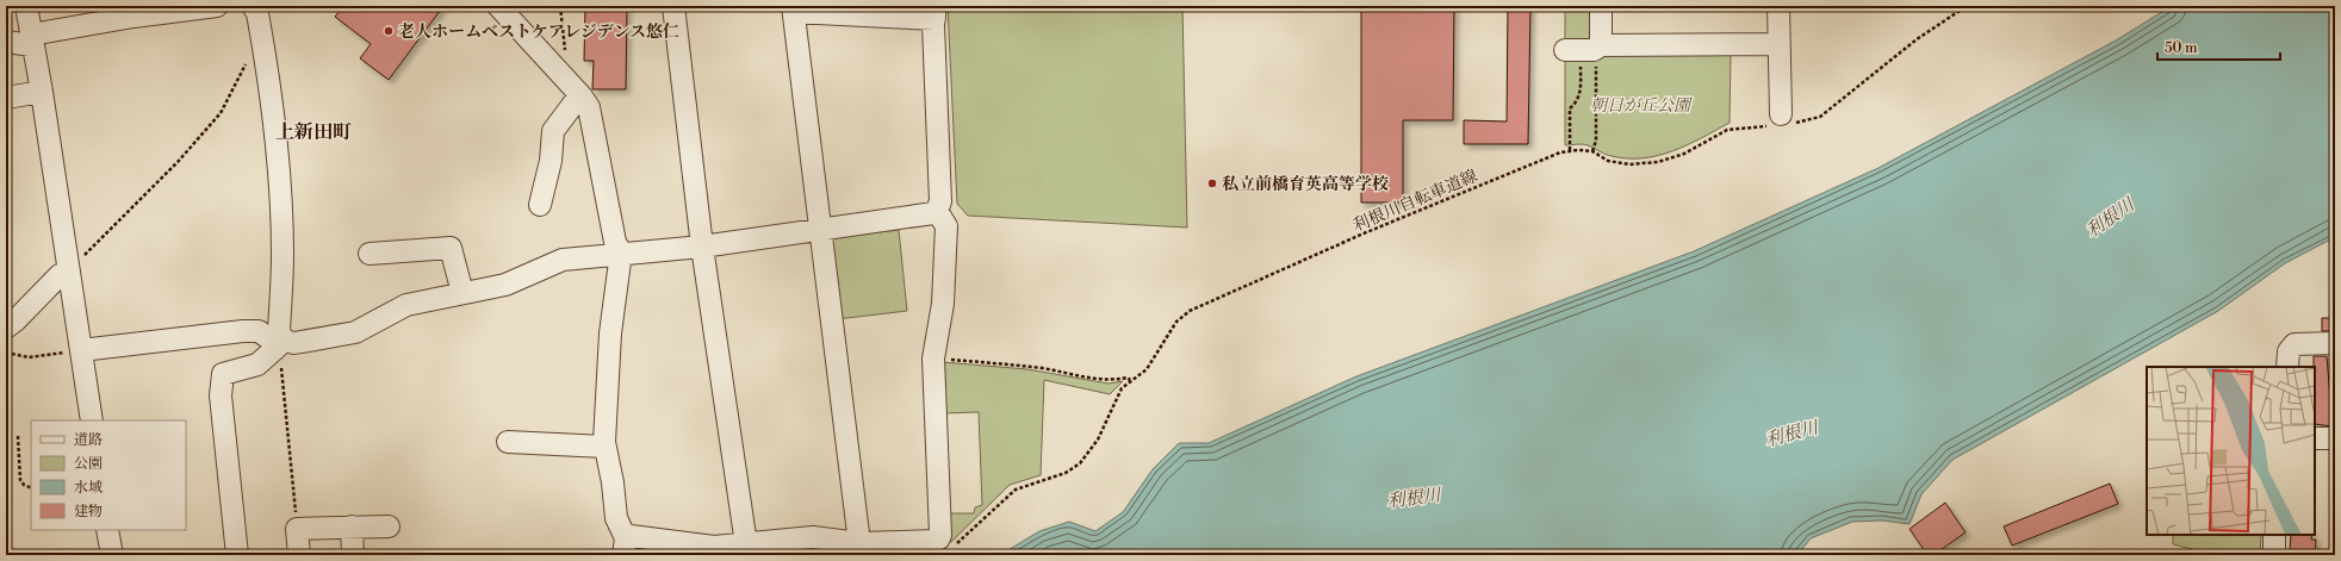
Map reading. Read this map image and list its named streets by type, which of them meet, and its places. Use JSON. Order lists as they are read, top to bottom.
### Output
{
  "streets": {
    "path": ["利根川自転車道線"]
  },
  "districts": ["上新田町"],
  "water": ["利根川"],
  "parks": ["朝日が丘公園"],
  "places": ["老人ホームベストケアレジデンス悠仁", "私立前橋育英高等学校"],
  "legend": [
    "道路",
    "公園",
    "水域",
    "建物"
  ],
  "scale_bar": "50 m"
}
